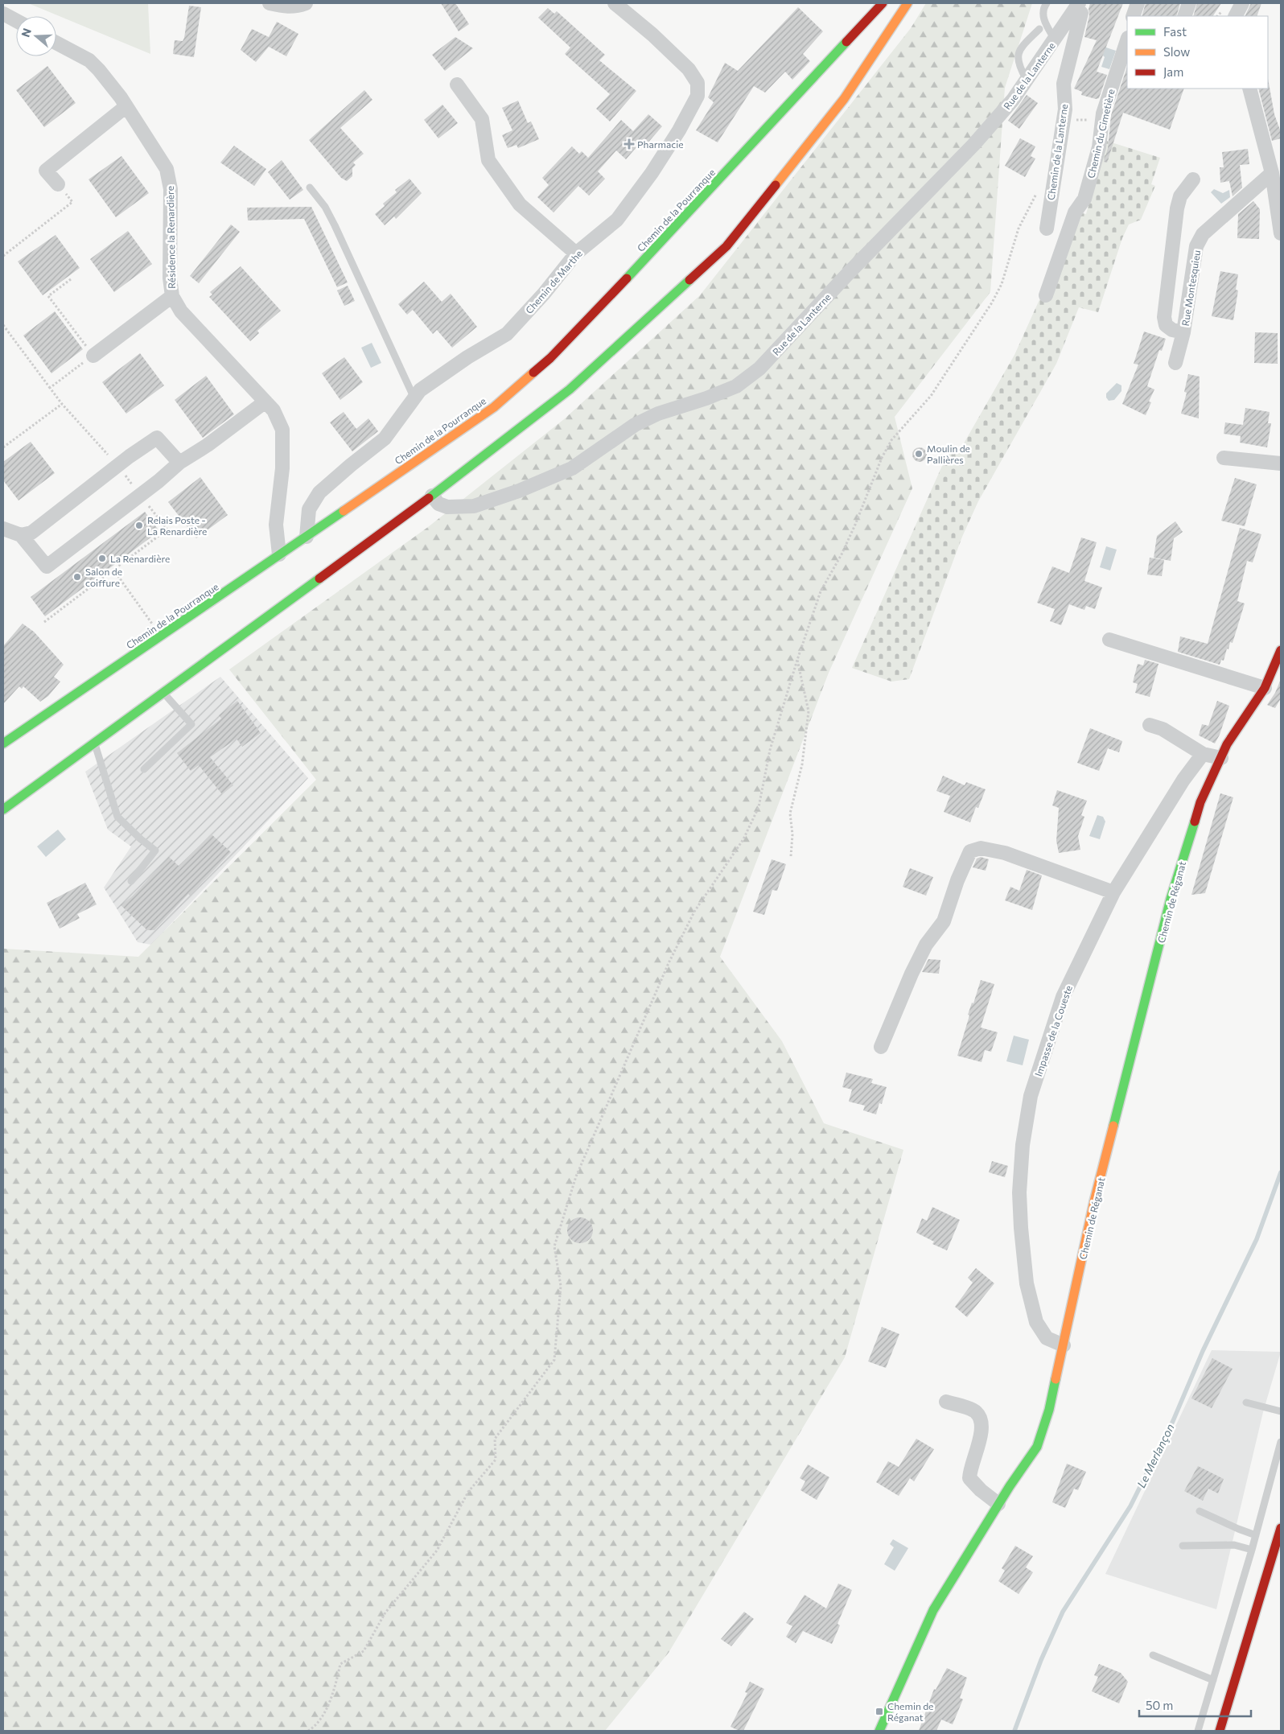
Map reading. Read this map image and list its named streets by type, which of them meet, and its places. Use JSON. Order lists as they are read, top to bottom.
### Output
{
  "streets": {
    "street": [
      "Rue de la Lanterne",
      "Chemin du Cimetière",
      "Chemin de la Lanterne",
      "Chemin de la Pourranque",
      "Résidence la Renardière",
      "Chemin de Marthe",
      "Rue Montesquieu",
      "Chemin de Réganat",
      "Impasse de la Coueste"
    ]
  },
  "crossings": [
    ["Rue de la Lanterne", "Chemin de la Lanterne"],
    ["Chemin de la Pourranque", "Résidence la Renardière"],
    ["Chemin de la Pourranque", "Chemin de Marthe"],
    ["Chemin de Réganat", "Impasse de la Coueste"]
  ],
  "water": ["Le Merlançon"],
  "places": {
    "health": ["Pharmacie"],
    "other": [
      "Moulin de Pallières",
      "Relais Poste - La Renardière",
      "La Renardière",
      "Salon de coiffure"
    ],
    "transit": ["Chemin de Réganat"]
  },
  "legend": ["Fast", "Slow", "Jam"],
  "scale_bar": "50 m",
  "north": "left"
}
